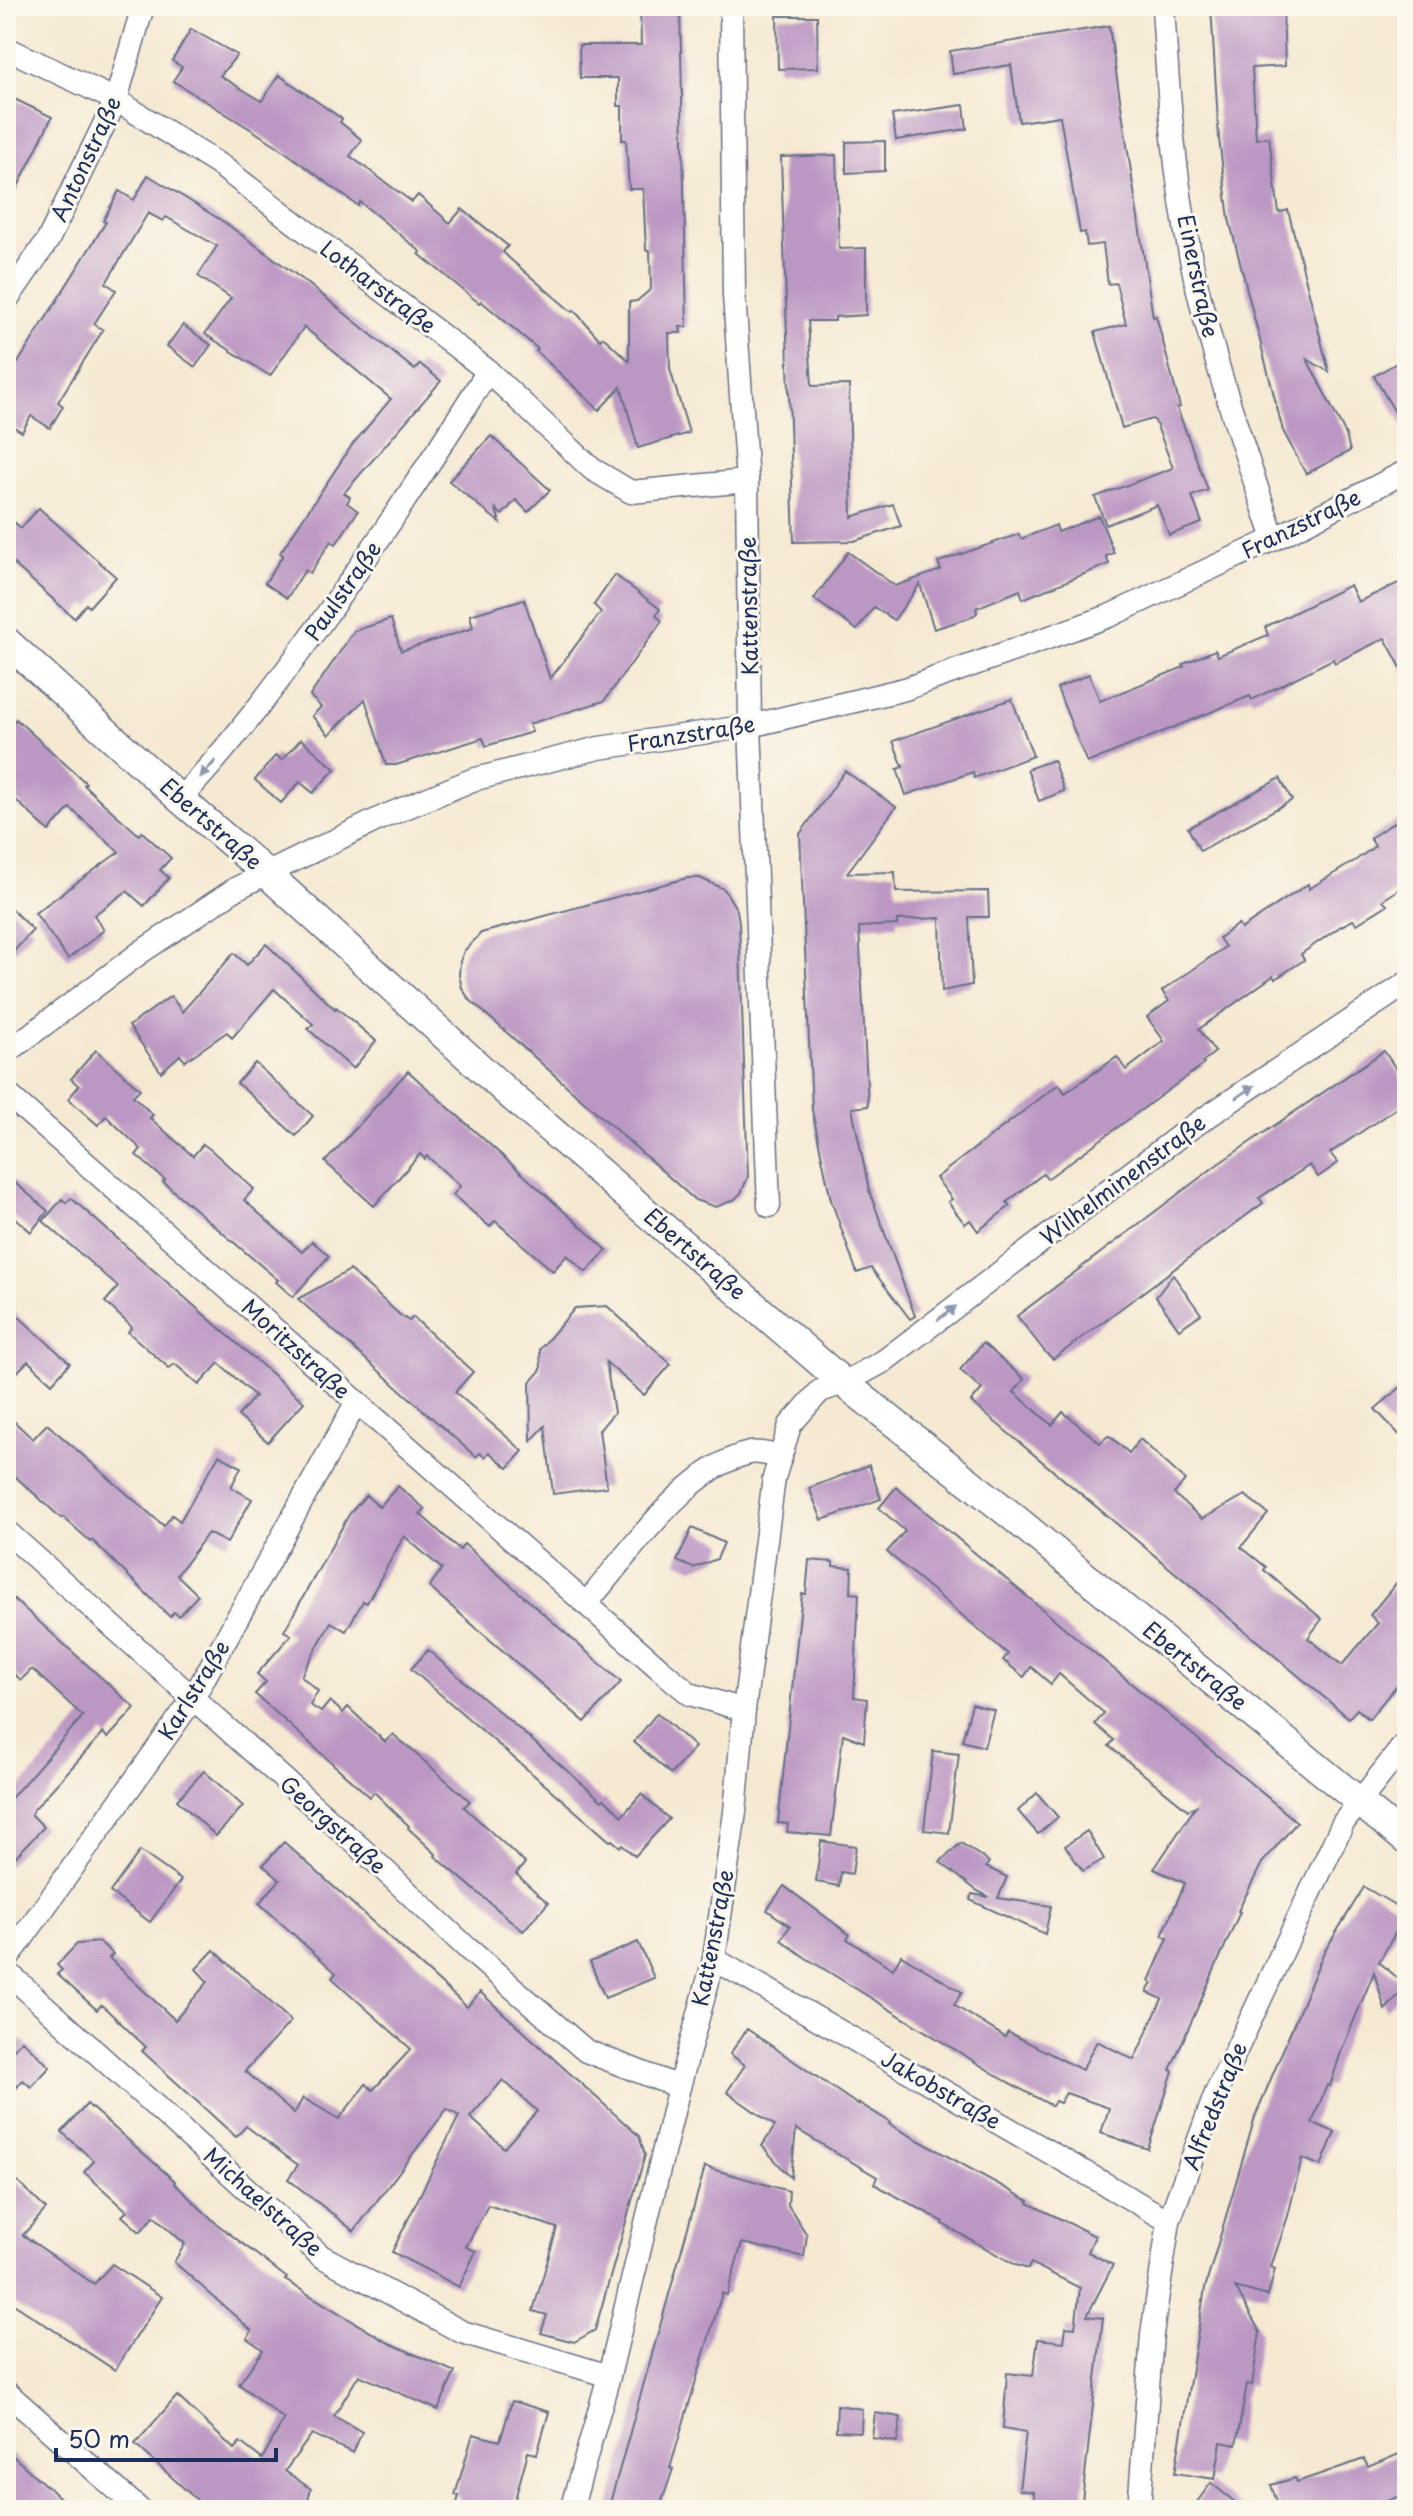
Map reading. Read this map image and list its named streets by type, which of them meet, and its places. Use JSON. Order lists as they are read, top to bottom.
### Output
{
  "streets": {
    "street": [
      "Antonstraße",
      "Einerstraße",
      "Lotharstraße",
      "Franzstraße",
      "Paulstraße",
      "Kattenstraße",
      "Ebertstraße",
      "Wilhelminenstraße",
      "Moritzstraße",
      "Karlstraße",
      "Georgstraße",
      "Jakobstraße",
      "Alfredstraße",
      "Michaelstraße"
    ]
  },
  "crossings": [
    ["Antonstraße", "Lotharstraße"],
    ["Einerstraße", "Franzstraße"],
    ["Lotharstraße", "Paulstraße"],
    ["Lotharstraße", "Kattenstraße"],
    ["Franzstraße", "Kattenstraße"],
    ["Franzstraße", "Ebertstraße"],
    ["Paulstraße", "Ebertstraße"],
    ["Kattenstraße", "Ebertstraße"],
    ["Kattenstraße", "Wilhelminenstraße"],
    ["Kattenstraße", "Moritzstraße"],
    ["Kattenstraße", "Georgstraße"],
    ["Kattenstraße", "Jakobstraße"],
    ["Kattenstraße", "Michaelstraße"],
    ["Ebertstraße", "Wilhelminenstraße"],
    ["Ebertstraße", "Alfredstraße"],
    ["Moritzstraße", "Karlstraße"],
    ["Karlstraße", "Georgstraße"],
    ["Jakobstraße", "Alfredstraße"]
  ],
  "one_way": ["Paulstraße", "Wilhelminenstraße"],
  "scale_bar": "50 m"
}
